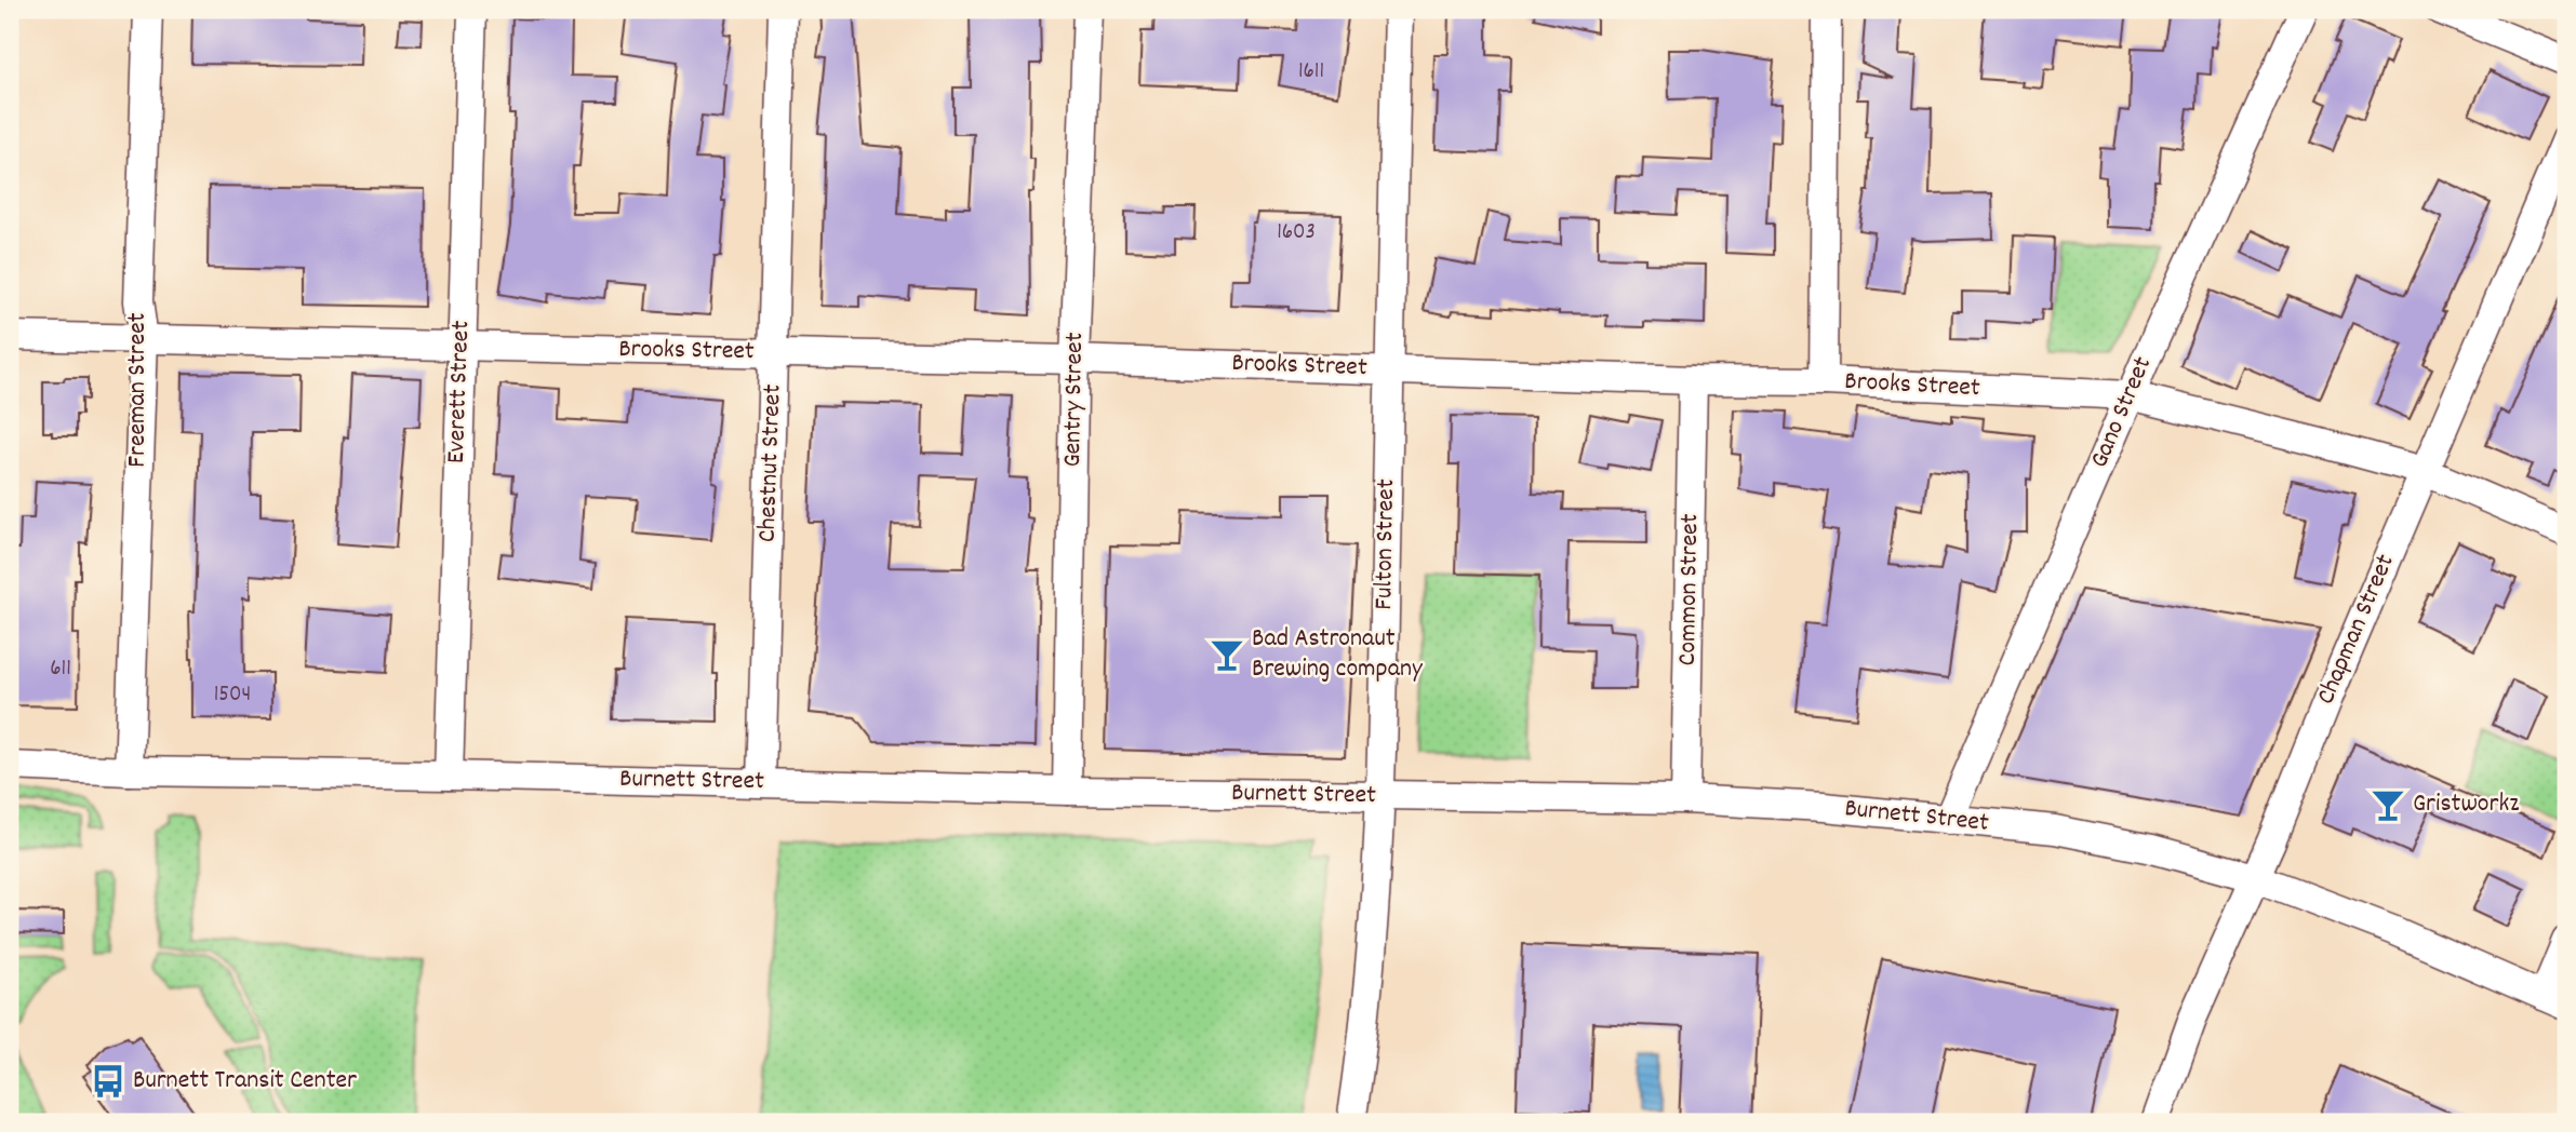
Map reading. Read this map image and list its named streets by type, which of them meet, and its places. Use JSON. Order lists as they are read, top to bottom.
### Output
{
  "streets": {
    "street": [
      "Brooks Street",
      "Freeman Street",
      "Everett Street",
      "Gentry Street",
      "Gano Street",
      "Chestnut Street",
      "Fulton Street",
      "Common Street",
      "Chapman Street",
      "Burnett Street"
    ]
  },
  "crossings": [
    ["Brooks Street", "Freeman Street"],
    ["Brooks Street", "Everett Street"],
    ["Brooks Street", "Gentry Street"],
    ["Brooks Street", "Gano Street"],
    ["Brooks Street", "Chestnut Street"],
    ["Brooks Street", "Fulton Street"],
    ["Brooks Street", "Common Street"],
    ["Brooks Street", "Chapman Street"],
    ["Freeman Street", "Burnett Street"],
    ["Everett Street", "Burnett Street"],
    ["Gentry Street", "Burnett Street"],
    ["Gano Street", "Burnett Street"],
    ["Chestnut Street", "Burnett Street"],
    ["Fulton Street", "Burnett Street"],
    ["Common Street", "Burnett Street"],
    ["Chapman Street", "Burnett Street"]
  ],
  "places": {
    "bar": ["Bad Astronaut Brewing company", "Gristworkz"],
    "bus stop": ["Burnett Transit Center"]
  },
  "house_numbers": [
    "1611",
    "1603",
    "611",
    "1504"
  ]
}
